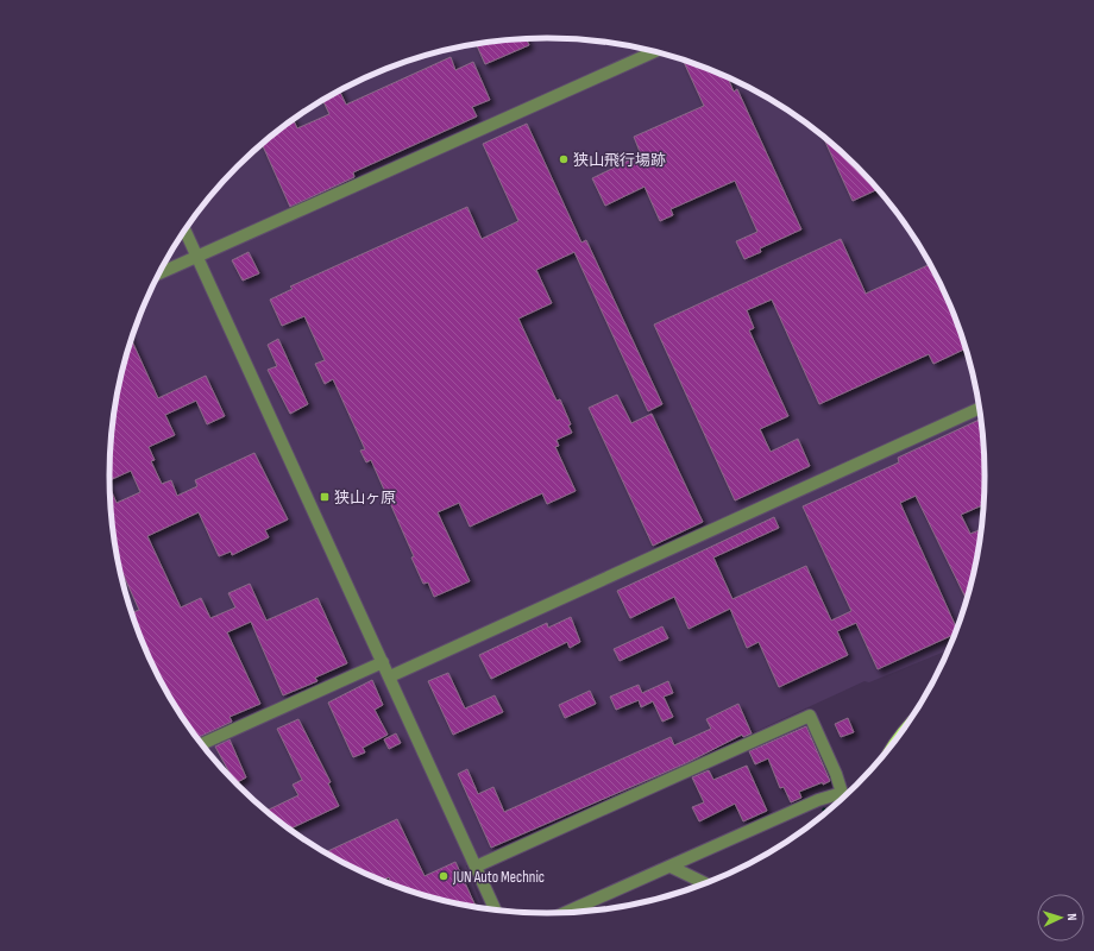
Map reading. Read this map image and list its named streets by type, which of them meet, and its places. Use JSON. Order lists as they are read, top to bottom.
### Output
{
  "places": {
    "other": ["狭山飛行場跡", "JUN Auto Mechnic"],
    "transit": ["狭山ヶ原"]
  },
  "north": "right"
}
